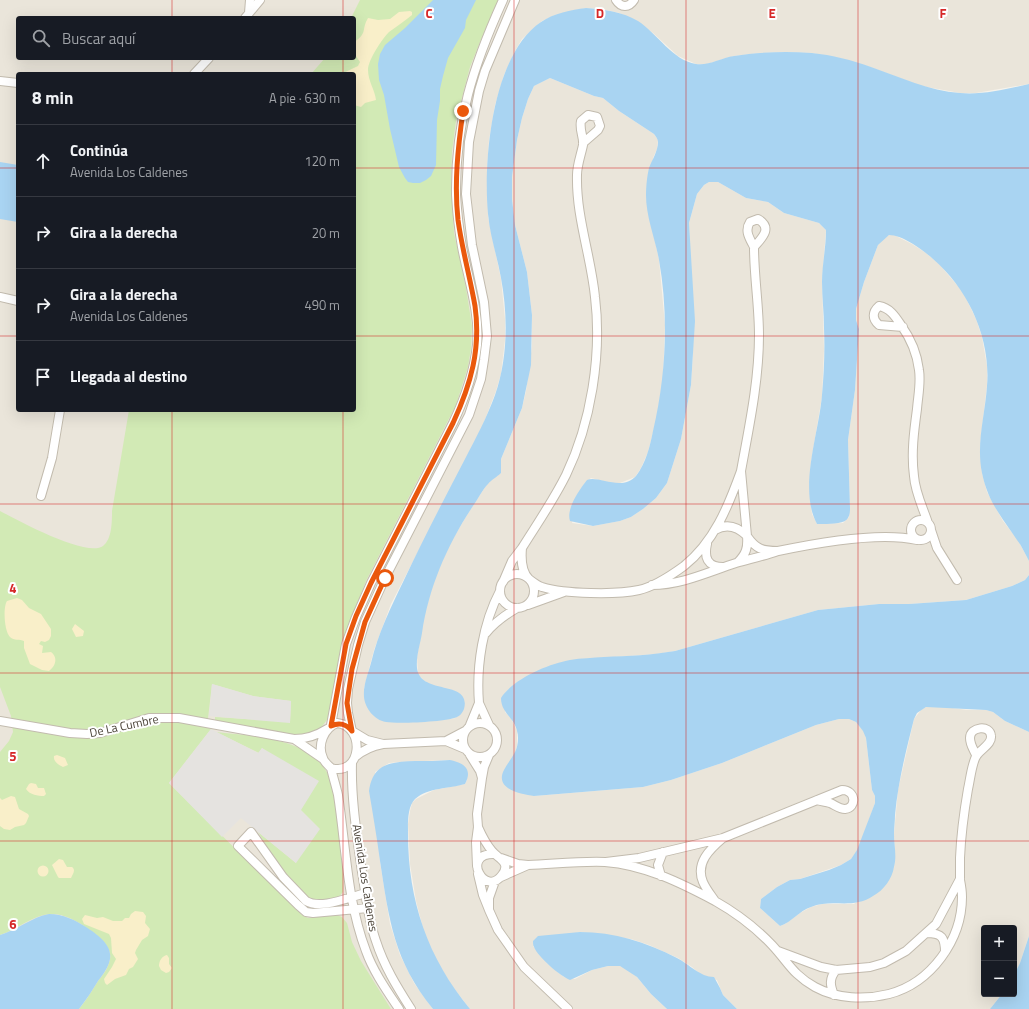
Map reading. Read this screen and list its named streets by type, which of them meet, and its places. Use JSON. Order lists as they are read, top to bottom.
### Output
{
  "streets": {
    "street": ["De La Cumbre", "Avenida Los Caldenes"]
  },
  "page": {
    "search": "Buscar aquí",
    "heading": ["8 min", "A pie · 630 m"],
    "list": [
      ["Continúa", "Avenida Los Caldenes", "120 m"],
      ["Gira a la derecha", "20 m"],
      ["Gira a la derecha", "Avenida Los Caldenes", "490 m"],
      "Llegada al destino"
    ],
    "map_buttons": ["+", "−"]
  },
  "grid": {
    "columns": [
      "C",
      "D",
      "E",
      "F"
    ],
    "rows": ["4", "5", "6"]
  }
}
